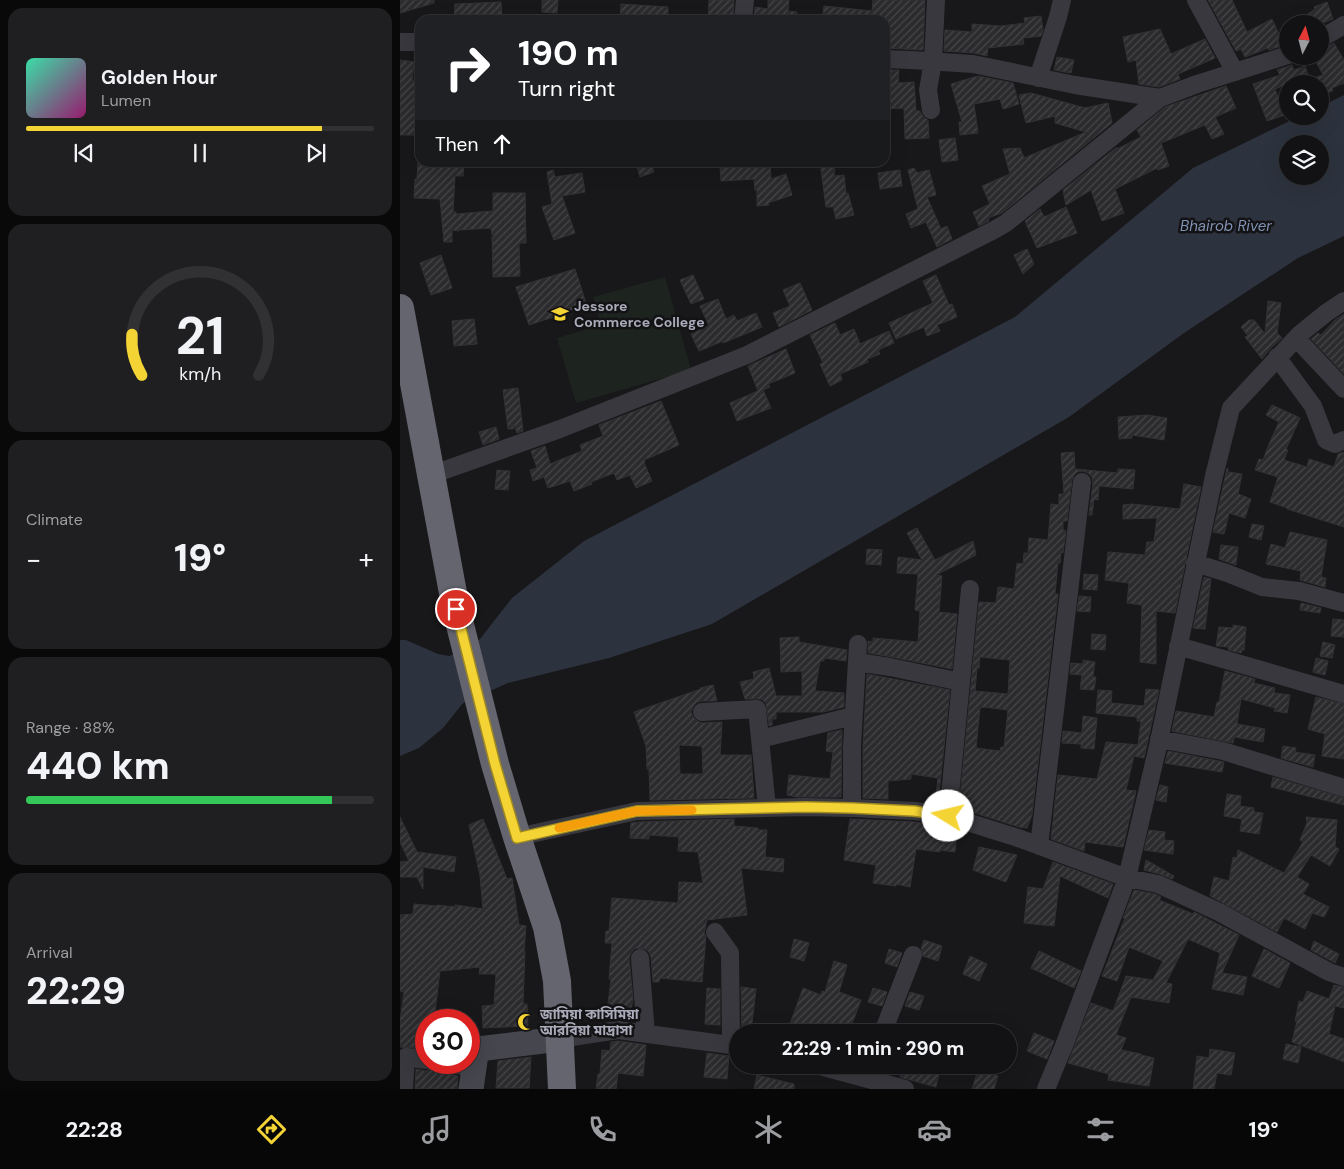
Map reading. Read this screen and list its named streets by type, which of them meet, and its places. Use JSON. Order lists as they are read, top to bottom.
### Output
{
  "water": ["Bhairob River"],
  "places": {
    "school or university": ["Jessore Commerce College"],
    "mosque": ["জামিয়া কাসিমিয়া আরবিয়া মাদ্রাসা"]
  },
  "north": "top",
  "page": {
    "turn": ["190 m", "Turn right"],
    "song": ["Golden Hour", "Lumen"],
    "then": "Then",
    "tile": [
      "Climate",
      ["Range · 88%", "440 km"],
      ["Arrival", "22:29"]
    ],
    "heat": ["−", "19°", "+"],
    "limit": "30",
    "trip": "22:29 · 1 min · 290 m",
    "tabs": ["22:28", "19°"],
    "gauge": ["21", "km/h"]
  }
}
